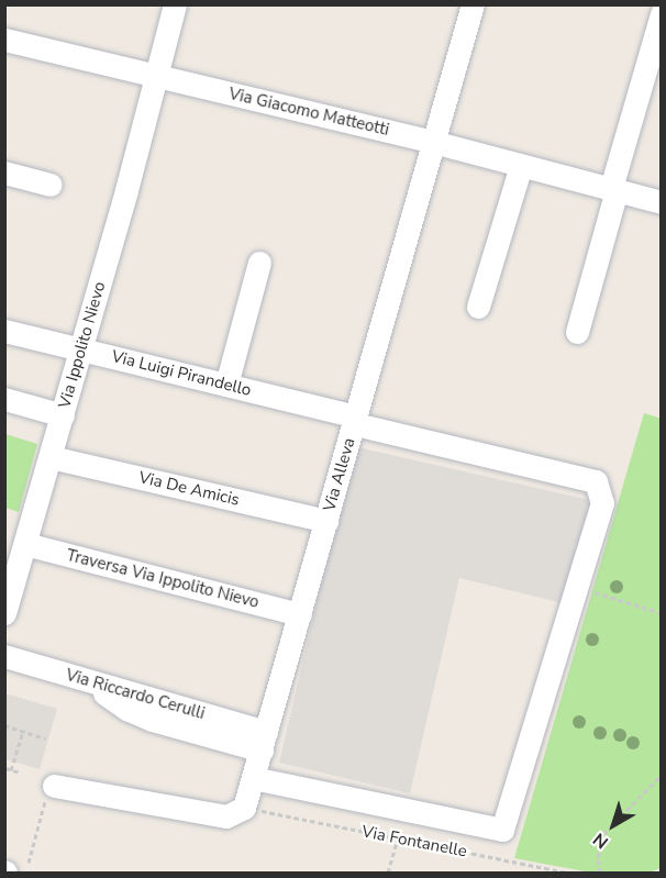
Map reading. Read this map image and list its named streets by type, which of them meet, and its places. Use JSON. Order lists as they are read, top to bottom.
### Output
{
  "streets": {
    "street": [
      "Via Giacomo Matteotti",
      "Via Ippolito Nievo",
      "Via Luigi Pirandello",
      "Via Alleva",
      "Via De Amicis",
      "Traversa Via Ippolito Nievo",
      "Via Riccardo Cerulli"
    ],
    "path": ["Via Fontanelle"]
  },
  "crossings": [
    ["Via Giacomo Matteotti", "Via Ippolito Nievo"],
    ["Via Giacomo Matteotti", "Via Alleva"],
    ["Via Ippolito Nievo", "Via Luigi Pirandello"],
    ["Via Ippolito Nievo", "Via De Amicis"],
    ["Via Ippolito Nievo", "Traversa Via Ippolito Nievo"],
    ["Via Luigi Pirandello", "Via Alleva"],
    ["Via Alleva", "Via De Amicis"],
    ["Via Alleva", "Traversa Via Ippolito Nievo"],
    ["Via Alleva", "Via Riccardo Cerulli"],
    ["Via Alleva", "Via Fontanelle"]
  ],
  "north": "bottom left"
}
